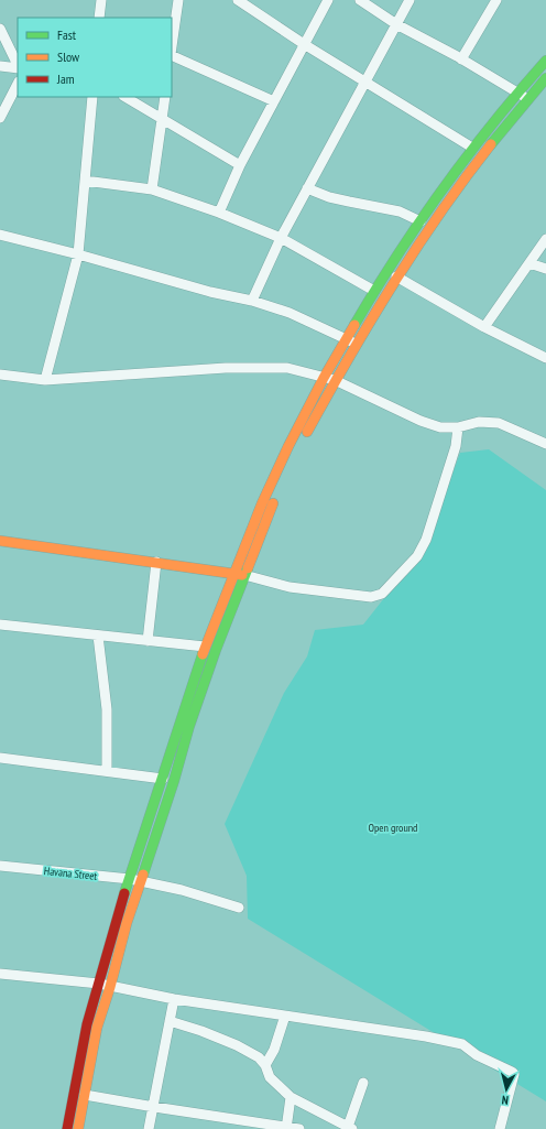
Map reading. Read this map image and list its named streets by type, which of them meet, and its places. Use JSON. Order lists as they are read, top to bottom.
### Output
{
  "streets": {
    "street": ["Havana Street"]
  },
  "parks": ["Open ground"],
  "legend": ["Fast", "Slow", "Jam"],
  "north": "bottom"
}
